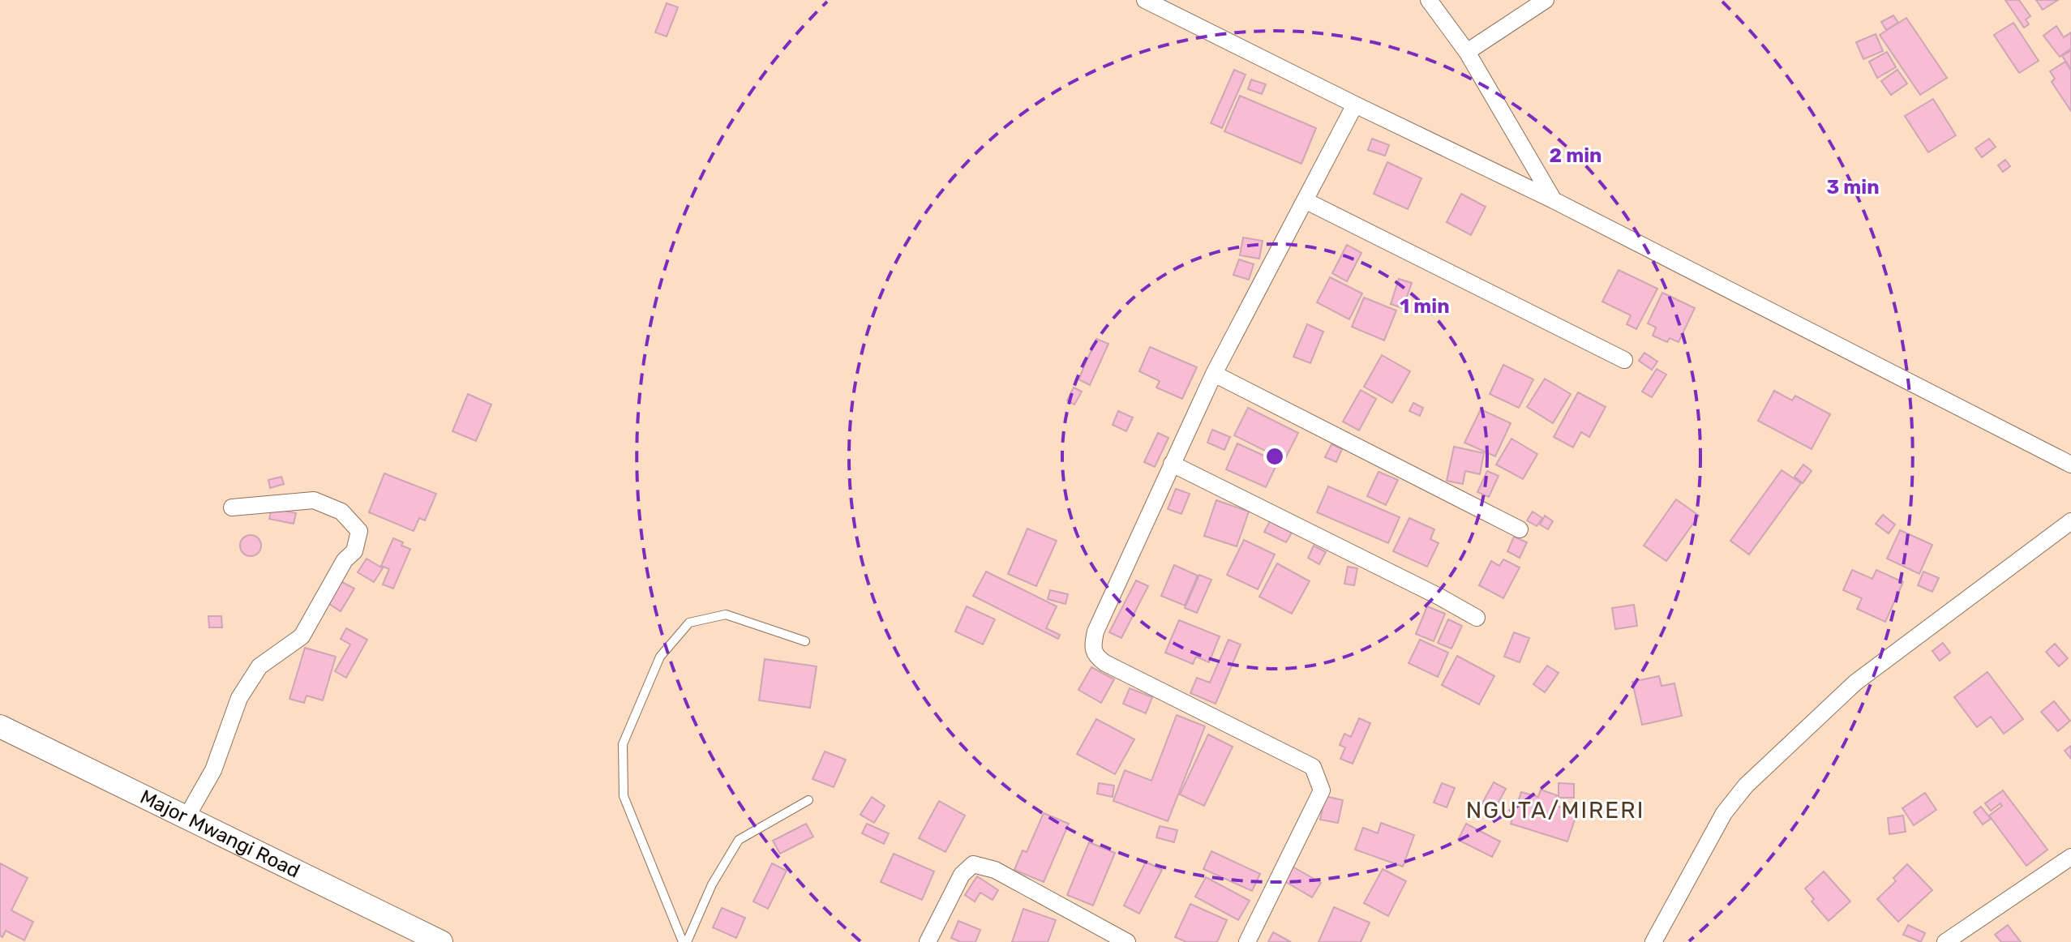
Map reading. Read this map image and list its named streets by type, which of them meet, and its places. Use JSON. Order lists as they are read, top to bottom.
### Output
{
  "streets": {
    "street": ["Major Mwangi Road"]
  },
  "districts": ["NGUTA/MIRERI"],
  "rings": ["2 min", "3 min", "1 min"]
}
